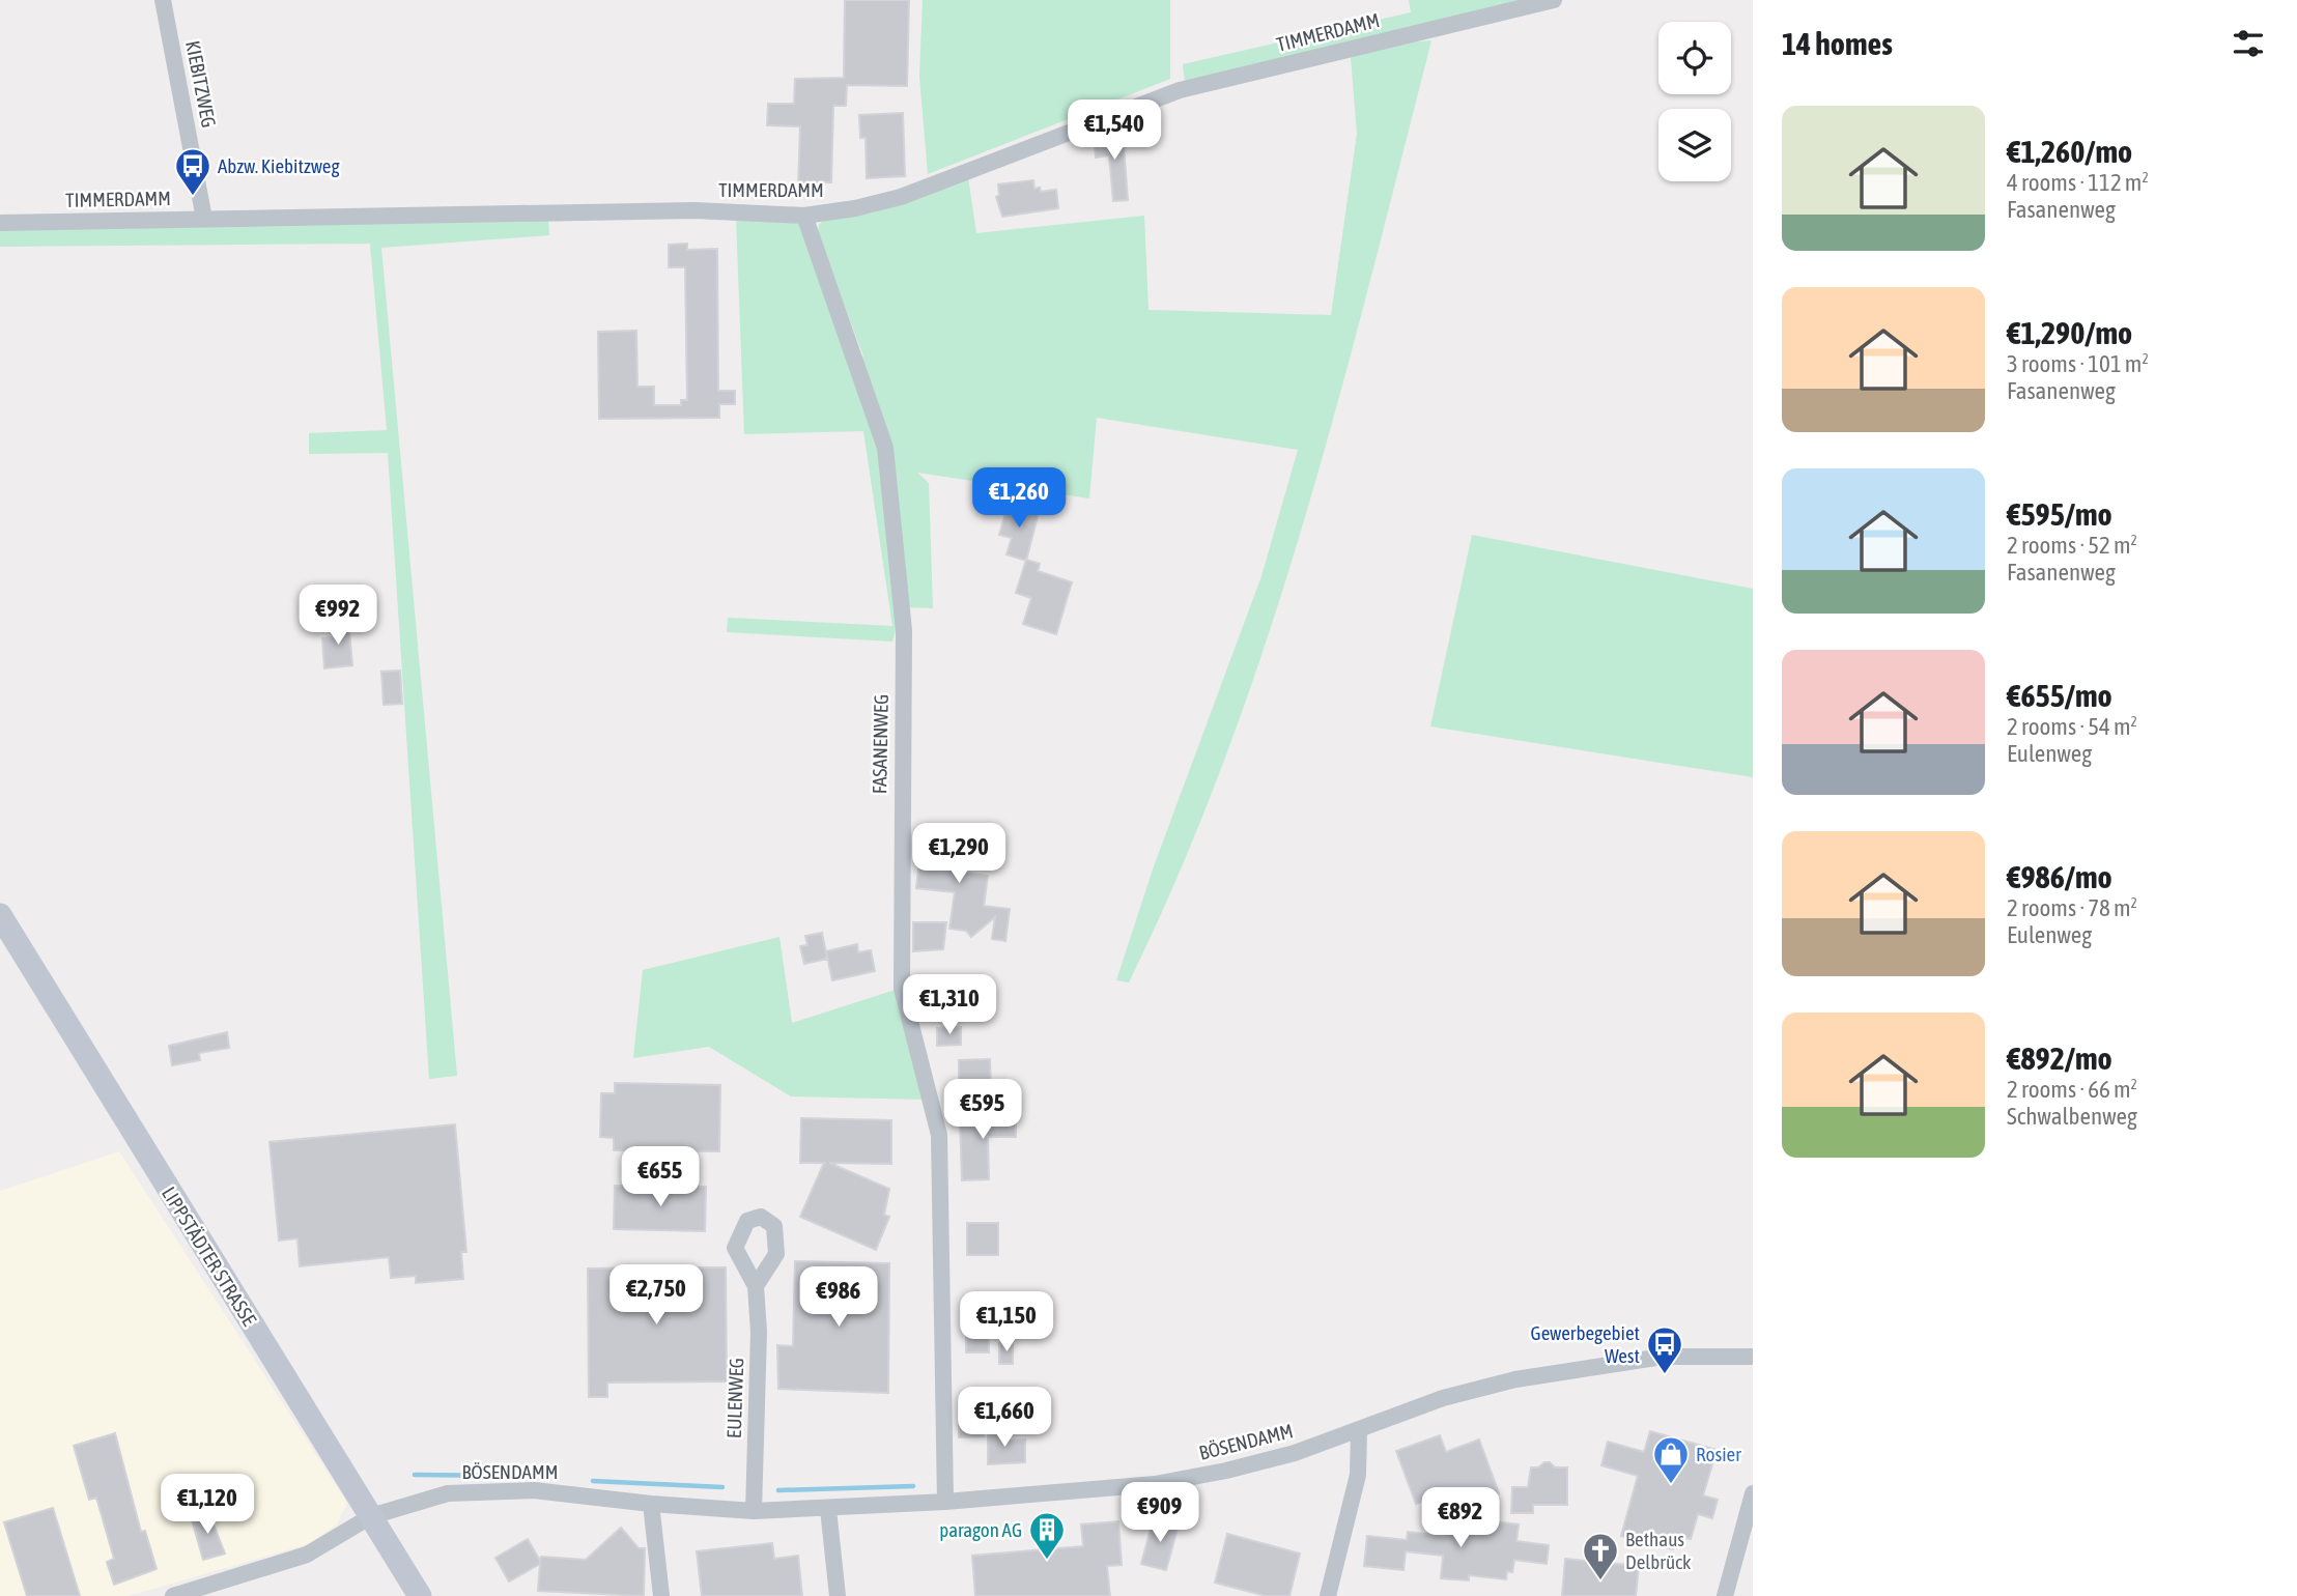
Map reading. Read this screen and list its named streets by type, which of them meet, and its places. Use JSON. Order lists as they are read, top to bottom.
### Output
{
  "streets": {
    "main road": ["LIPPSTÄDTER STRASSE"],
    "street": [
      "TIMMERDAMM",
      "KIEBITZWEG",
      "FASANENWEG",
      "EULENWEG",
      "BÖSENDAMM"
    ]
  },
  "crossings": [
    ["TIMMERDAMM", "KIEBITZWEG"],
    ["TIMMERDAMM", "FASANENWEG"],
    ["FASANENWEG", "BÖSENDAMM"],
    ["LIPPSTÄDTER STRASSE", "BÖSENDAMM"],
    ["EULENWEG", "BÖSENDAMM"]
  ],
  "places": {
    "bus stop": ["Abzw. Kiebitzweg", "Gewerbegebiet West"],
    "shop": ["Rosier"],
    "building": ["paragon AG"],
    "church": ["Bethaus Delbrück"]
  },
  "page": {
    "heading": "14 homes",
    "list": [
      {
        "name": "€1,260/mo",
        "note": "4 rooms · 112 m² · Fasanenweg"
      },
      {
        "name": "€1,290/mo",
        "note": "3 rooms · 101 m² · Fasanenweg"
      },
      {
        "name": "€595/mo",
        "note": "2 rooms · 52 m² · Fasanenweg"
      },
      {
        "name": "€655/mo",
        "note": "2 rooms · 54 m² · Eulenweg"
      },
      {
        "name": "€986/mo",
        "note": "2 rooms · 78 m² · Eulenweg"
      },
      {
        "name": "€892/mo",
        "note": "2 rooms · 66 m² · Schwalbenweg"
      }
    ],
    "price": [
      "€1,540",
      "€1,260",
      "€992",
      "€1,290",
      "€1,310",
      "€595",
      "€655",
      "€2,750",
      "€986",
      "€1,150",
      "€1,660",
      "€1,120",
      "€909",
      "€892"
    ]
  }
}
